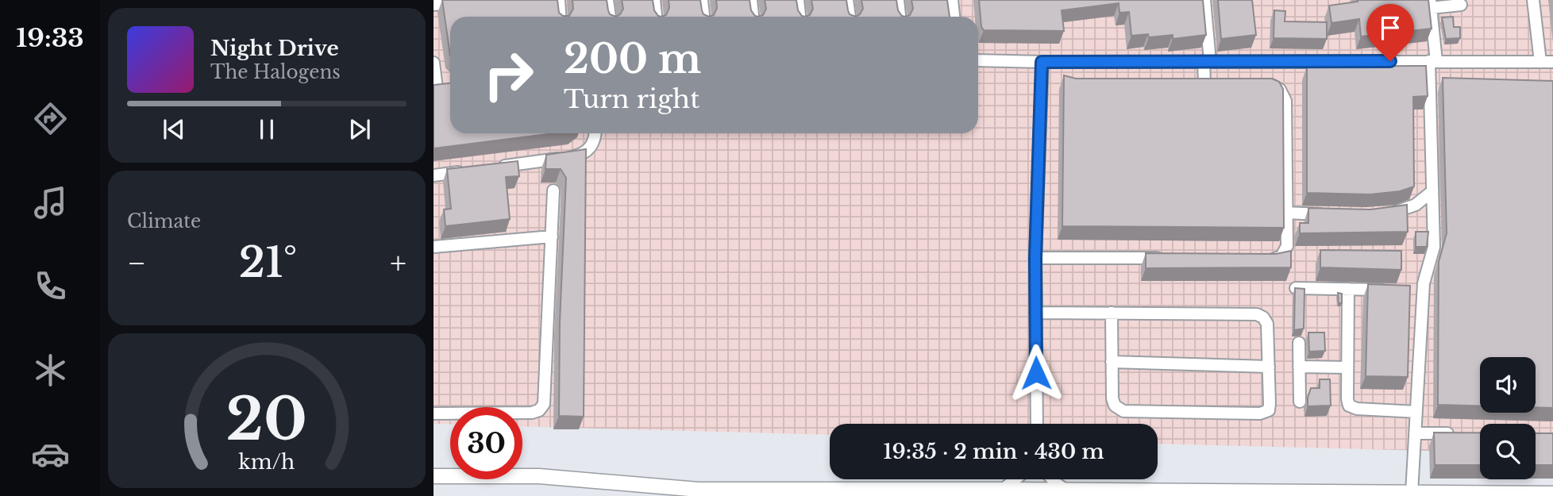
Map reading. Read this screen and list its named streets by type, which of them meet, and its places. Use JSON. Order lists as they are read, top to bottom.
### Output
{
  "page": {
    "tabs": "19:33",
    "turn": ["200 m", "Turn right"],
    "song": ["Night Drive", "The Halogens"],
    "tile": "Climate",
    "heat": ["−", "21°", "+"],
    "limit": "30",
    "trip": "19:35 · 2 min · 430 m",
    "gauge": ["20", "km/h"]
  }
}
